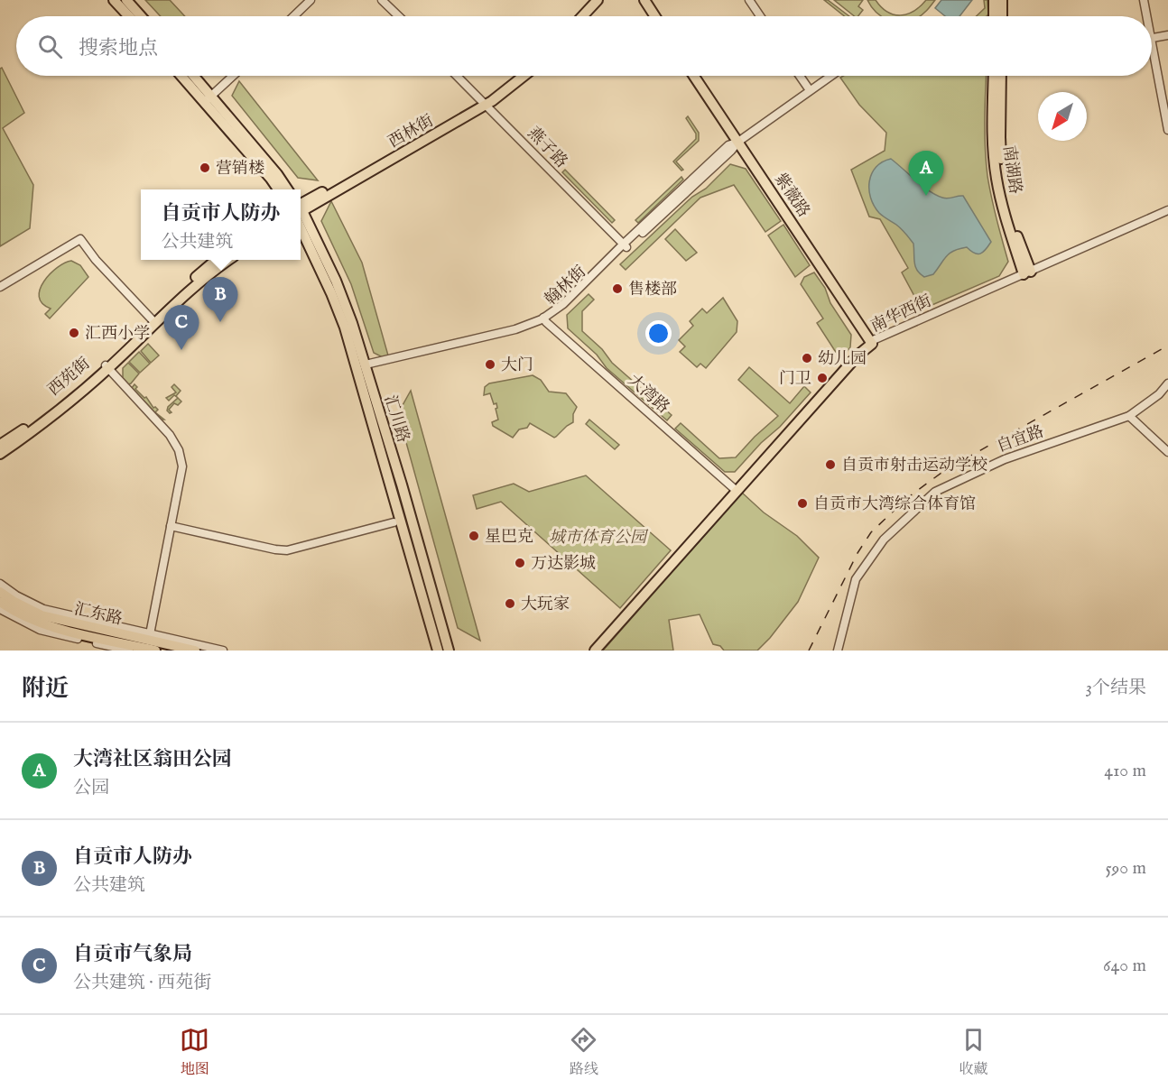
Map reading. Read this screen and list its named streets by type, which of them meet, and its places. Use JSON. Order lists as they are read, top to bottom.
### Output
{
  "streets": {
    "main road": [
      "西林街",
      "南湖路",
      "紫薇路",
      "南华西街",
      "西苑街",
      "汇川路",
      "汇东路"
    ],
    "street": [
      "燕子路",
      "翰林街",
      "大湾路",
      "自宜路"
    ]
  },
  "crossings": [
    ["西林街", "燕子路"],
    ["燕子路", "翰林街"],
    ["南湖路", "南华西街"],
    ["紫薇路", "翰林街"],
    ["紫薇路", "南华西街"],
    ["翰林街", "大湾路"],
    ["翰林街", "汇川路"],
    ["南华西街", "大湾路"]
  ],
  "parks": ["城市体育公园"],
  "places": [
    "营销楼",
    "售楼部",
    "汇西小学",
    "幼儿园",
    "大门",
    "门卫",
    "自贡市射击运动学校",
    "自贡市大湾综合体育馆",
    "星巴克",
    "万达影城",
    "大玩家"
  ],
  "north": "bottom left",
  "page": {
    "search": "搜索地点",
    "pins": ["A", "B", "C"],
    "popup": ["自贡市人防办", "公共建筑"],
    "heading": ["附近", "3个结果"],
    "list": [
      {
        "mark": "A",
        "name": "大湾社区翁田公园",
        "note": "公园",
        "value": "410 m"
      },
      {
        "mark": "B",
        "name": "自贡市人防办",
        "note": "公共建筑",
        "value": "590 m"
      },
      {
        "mark": "C",
        "name": "自贡市气象局",
        "note": "公共建筑 · 西苑街",
        "value": "640 m"
      }
    ],
    "nav": ["地图", "路线", "收藏"]
  }
}
